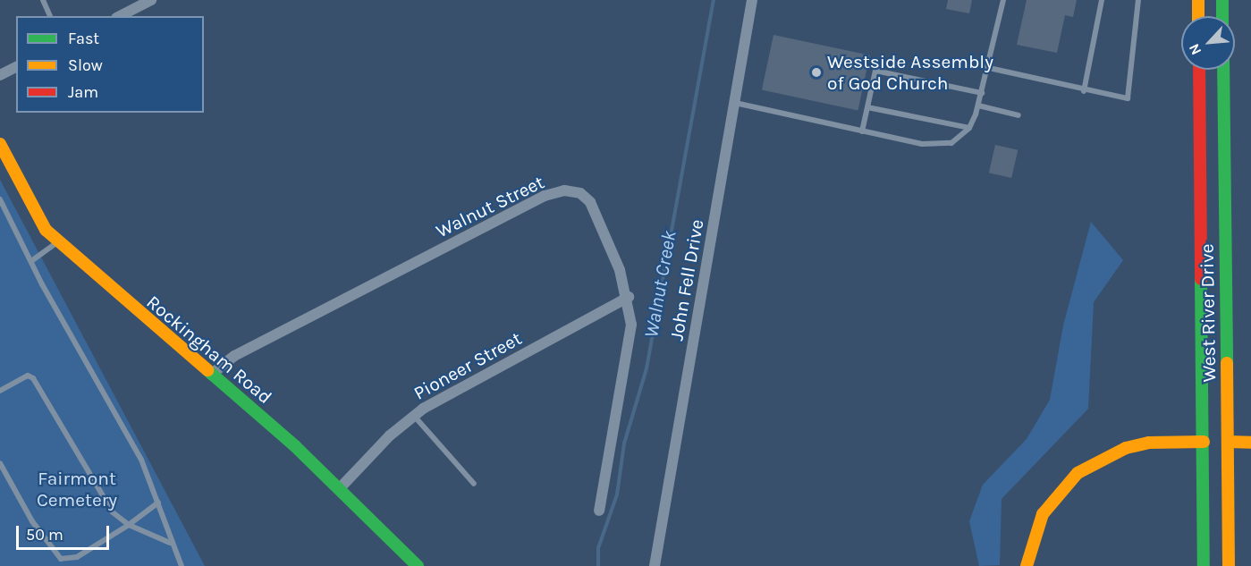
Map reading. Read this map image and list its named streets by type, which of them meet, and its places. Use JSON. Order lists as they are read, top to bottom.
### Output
{
  "streets": {
    "main road": ["West River Drive", "Rockingham Road"],
    "street": ["Walnut Street", "John Fell Drive", "Pioneer Street"]
  },
  "crossings": [
    ["Walnut Street", "Rockingham Road"],
    ["Walnut Street", "Pioneer Street"],
    ["Rockingham Road", "Pioneer Street"]
  ],
  "water": ["Walnut Creek"],
  "parks": ["Fairmont Cemetery"],
  "places": ["Westside Assembly of God Church"],
  "legend": ["Fast", "Slow", "Jam"],
  "scale_bar": "50 m",
  "north": "bottom left"
}
